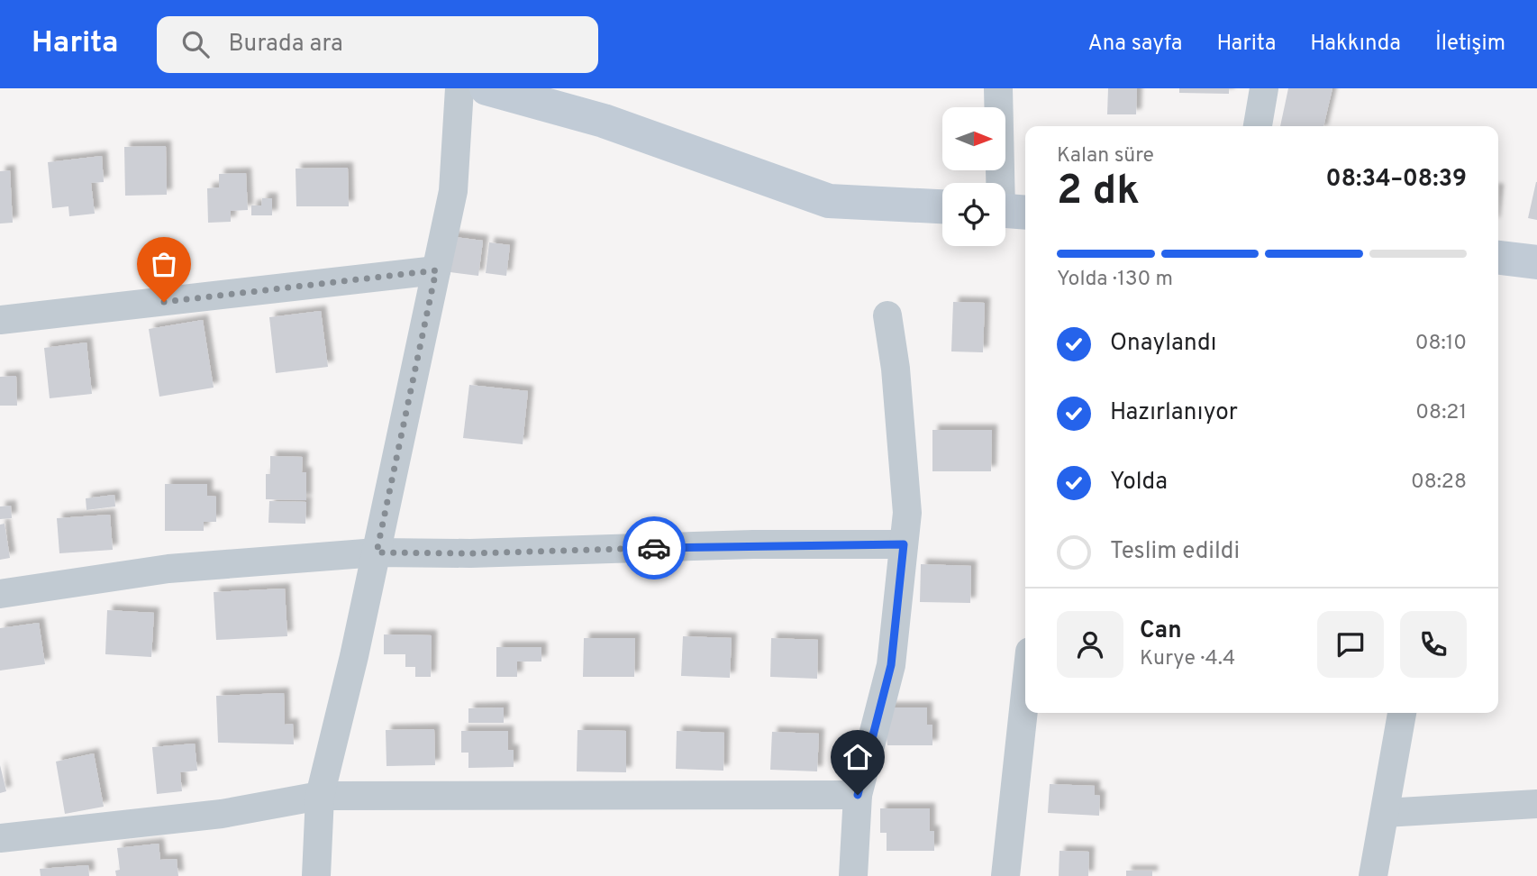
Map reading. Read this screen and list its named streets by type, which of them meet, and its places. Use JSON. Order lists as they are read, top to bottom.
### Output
{
  "north": "right",
  "page": {
    "header": "Harita",
    "search": "Burada ara",
    "nav": [
      "Ana sayfa",
      "Harita",
      "Hakkında",
      "İletişim"
    ],
    "heading": ["2 dk", "Kalan süre", "08:34–08:39"],
    "panel": ["Can", "Kurye · 4.4"],
    "bar": "Yolda · 130 m",
    "list": [
      ["Onaylandı", "08:10"],
      ["Hazırlanıyor", "08:21"],
      ["Yolda", "08:28"],
      "Teslim edildi"
    ]
  }
}
